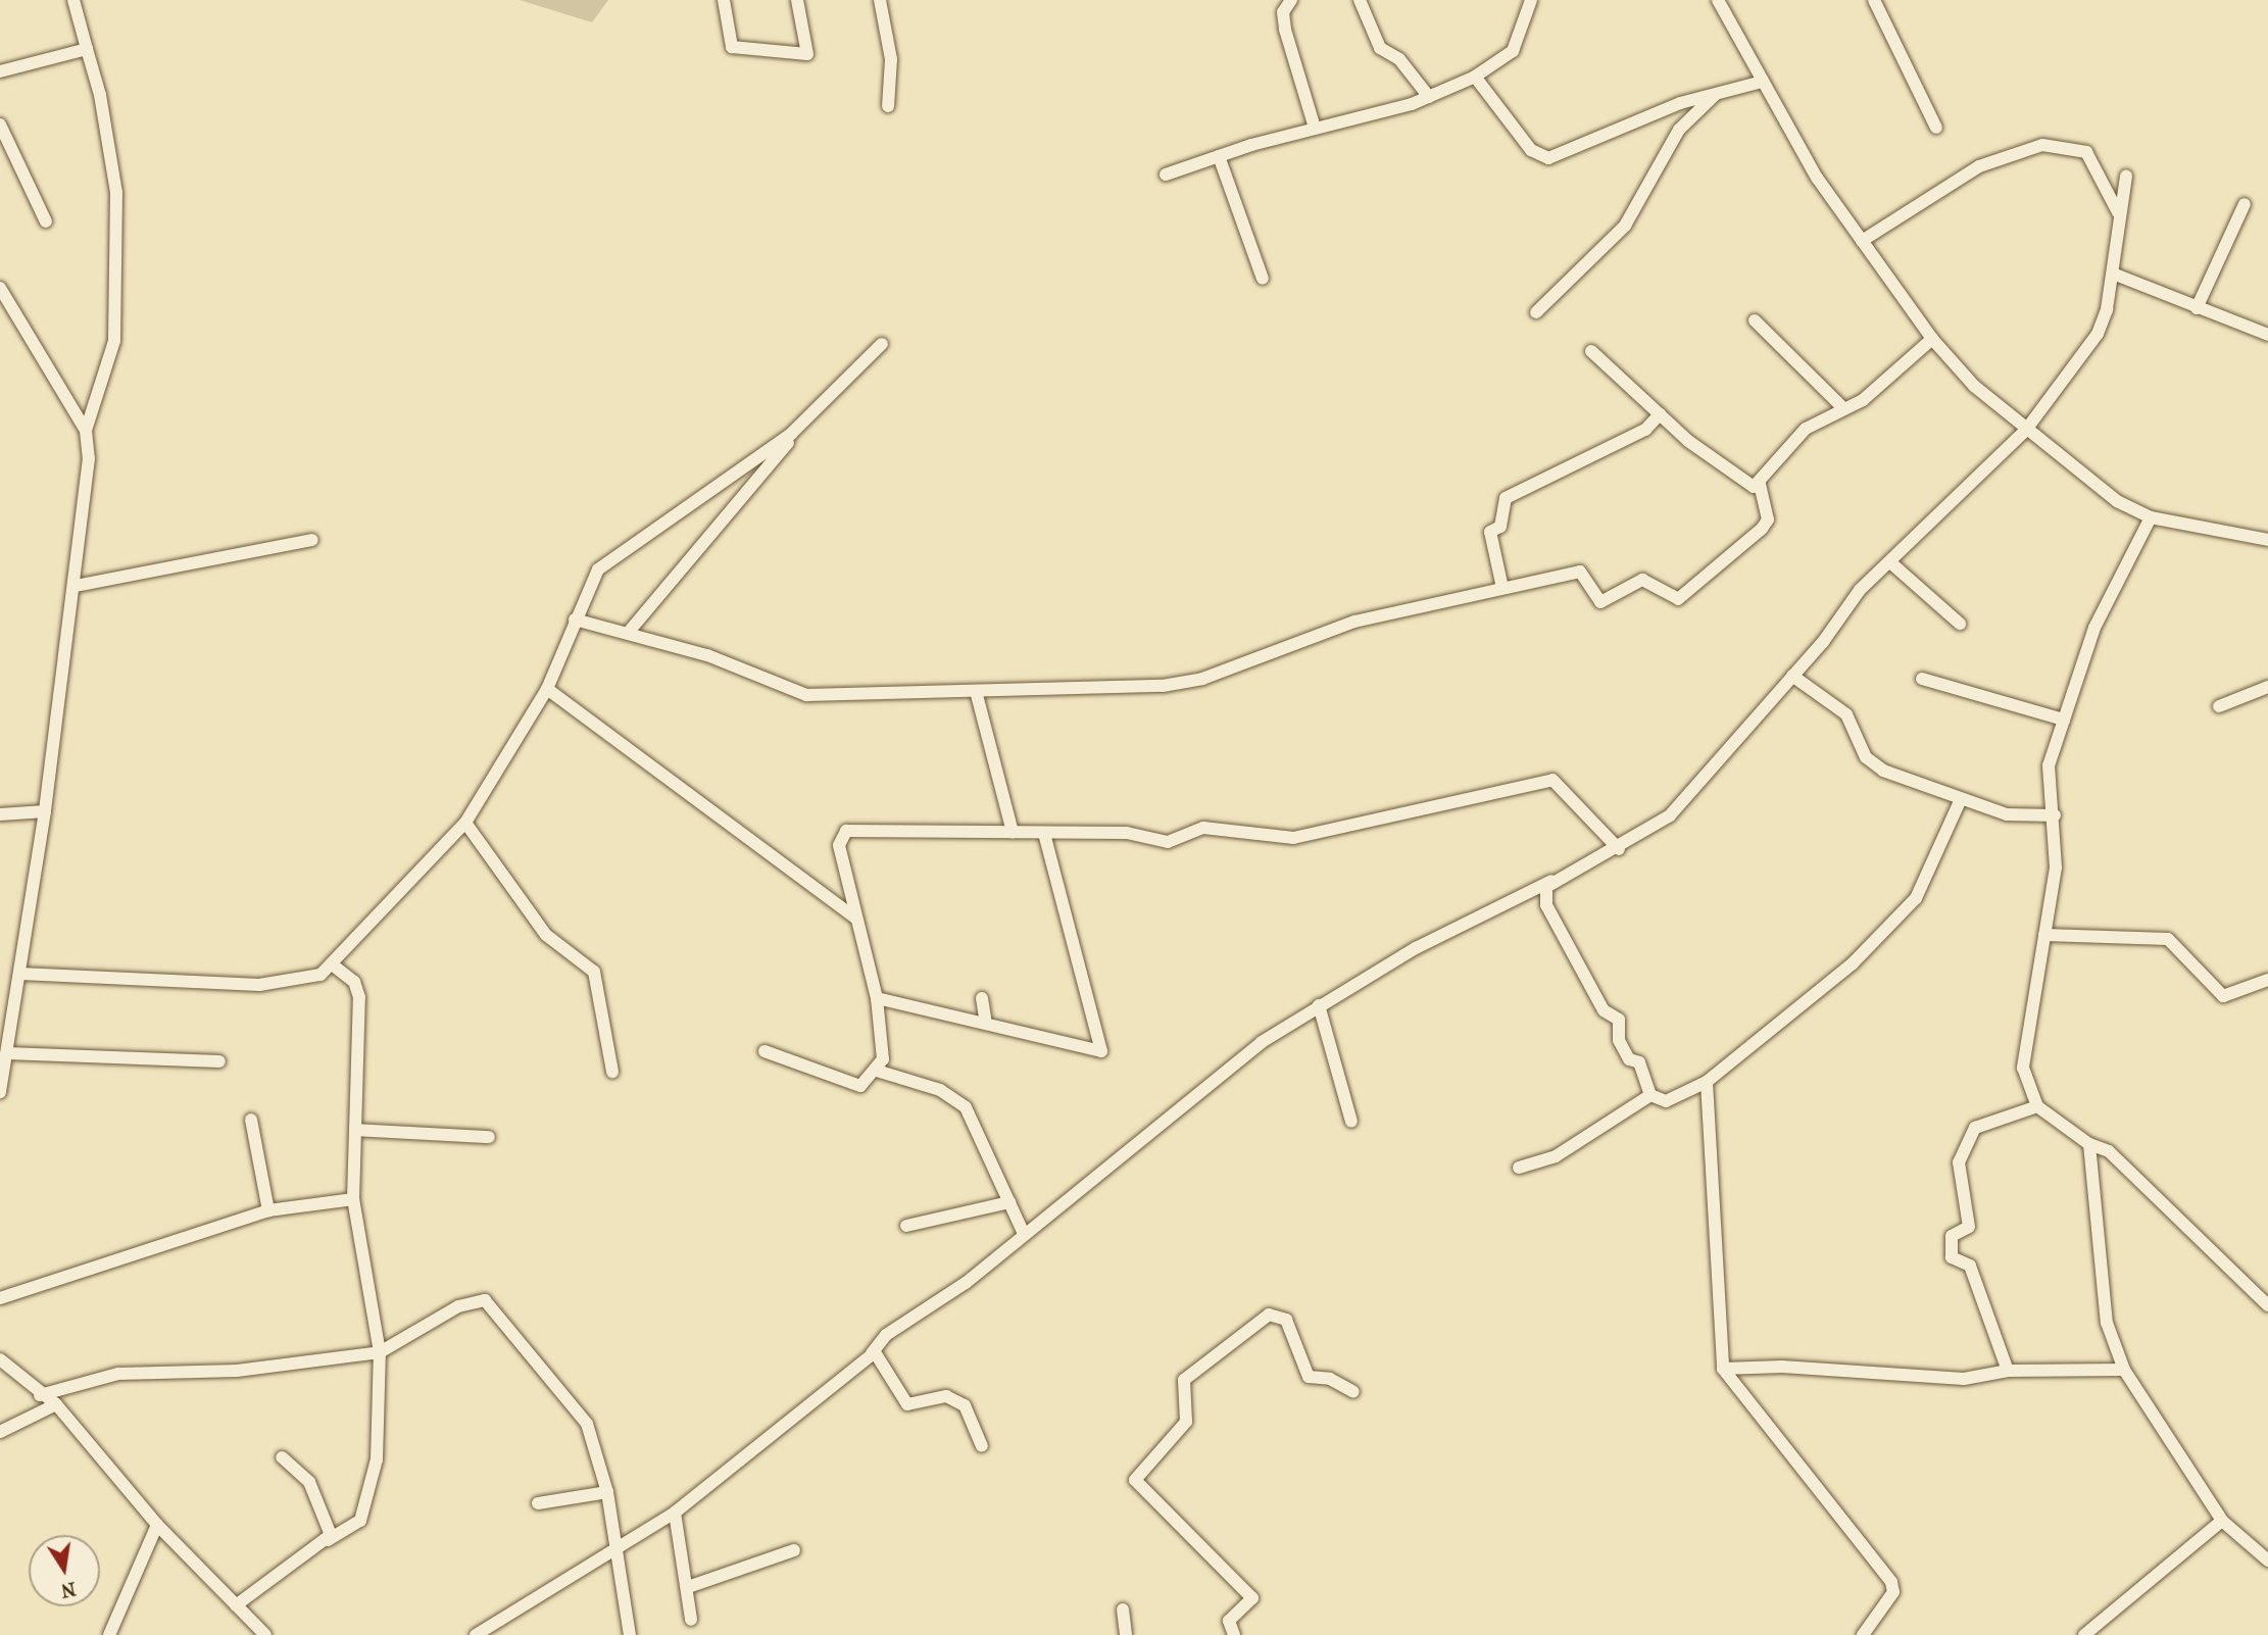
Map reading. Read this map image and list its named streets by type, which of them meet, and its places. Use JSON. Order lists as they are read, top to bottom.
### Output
{
  "north": "bottom"
}
